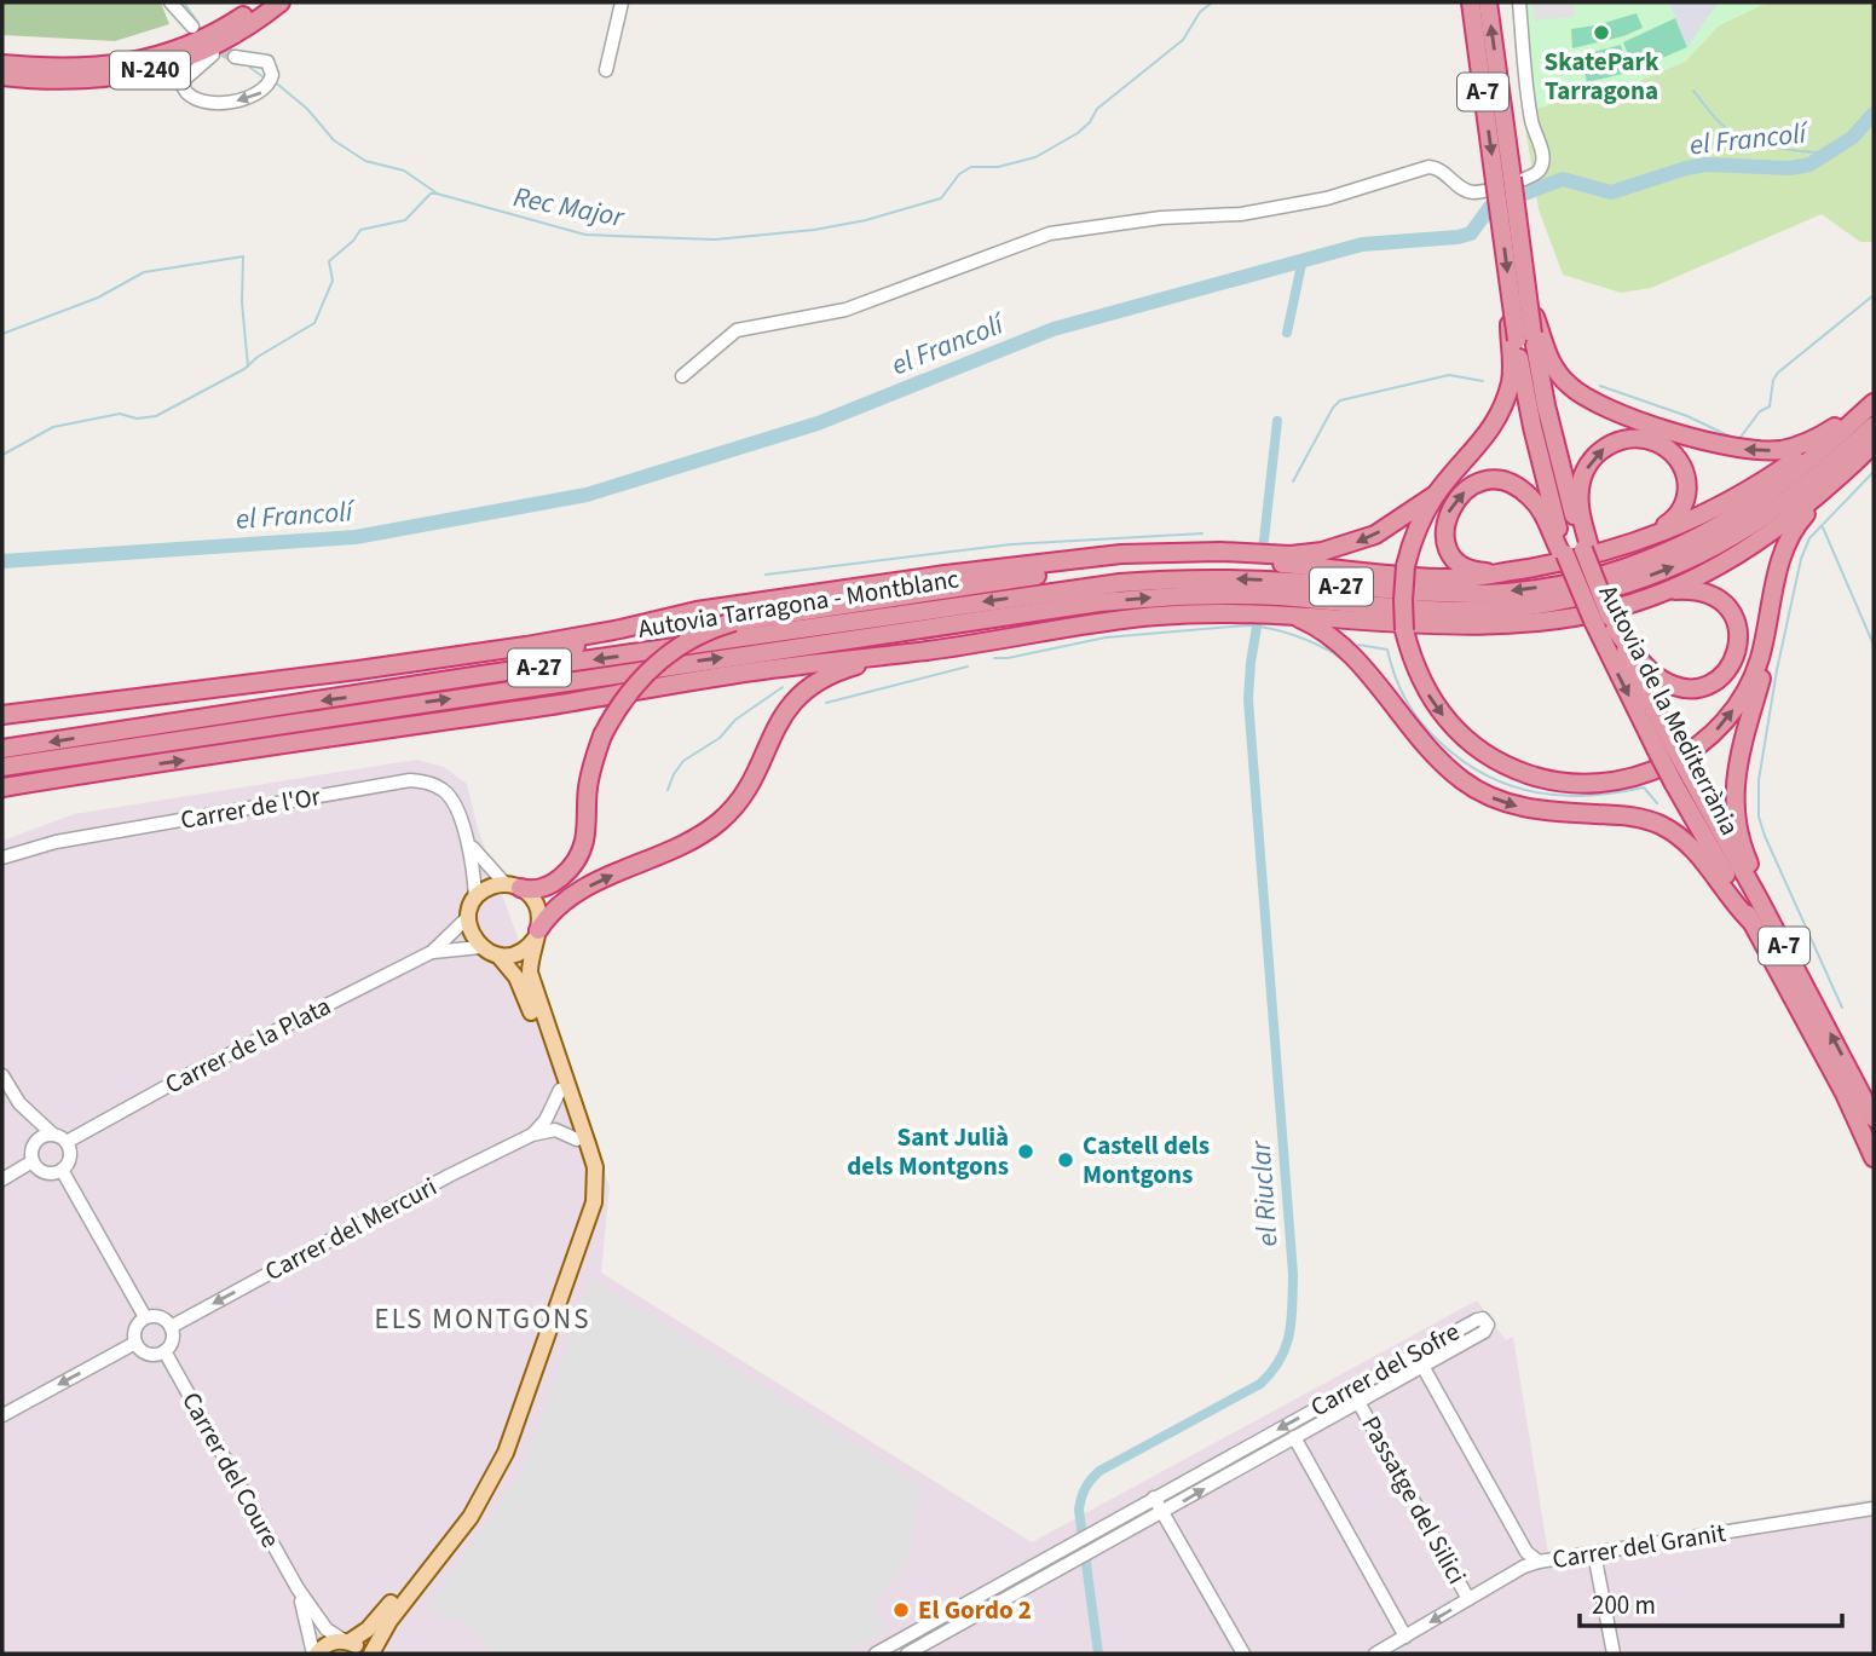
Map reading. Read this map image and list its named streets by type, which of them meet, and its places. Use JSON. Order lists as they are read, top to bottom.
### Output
{
  "streets": {
    "highway": [
      "N-240",
      "A-7",
      "A-27",
      "Autovia Tarragona - Montblanc",
      "Autovia de la Mediterrània"
    ],
    "street": [
      "Carrer de l'Or",
      "Carrer de la Plata",
      "Carrer del Mercuri",
      "Carrer del Sofre",
      "Carrer del Coure",
      "Passatge del Silici",
      "Carrer del Granit"
    ]
  },
  "crossings": [
    ["A-27", "Autovia Tarragona - Montblanc"],
    ["A-27", "Autovia de la Mediterrània"],
    ["Autovia Tarragona - Montblanc", "Autovia de la Mediterrània"],
    ["Carrer de l'Or", "Carrer de la Plata"],
    ["Carrer del Mercuri", "Carrer del Coure"],
    ["Carrer del Sofre", "Passatge del Silici"],
    ["Passatge del Silici", "Carrer del Granit"]
  ],
  "one_way": ["Carrer del Mercuri"],
  "districts": ["ELS MONTGONS"],
  "water": ["el Francolí", "Rec Major", "el Riuclar"],
  "places": [
    "SkatePark Tarragona",
    "Sant Julià dels Montgons",
    "Castell dels Montgons",
    "El Gordo 2"
  ],
  "scale_bar": "200 m"
}
